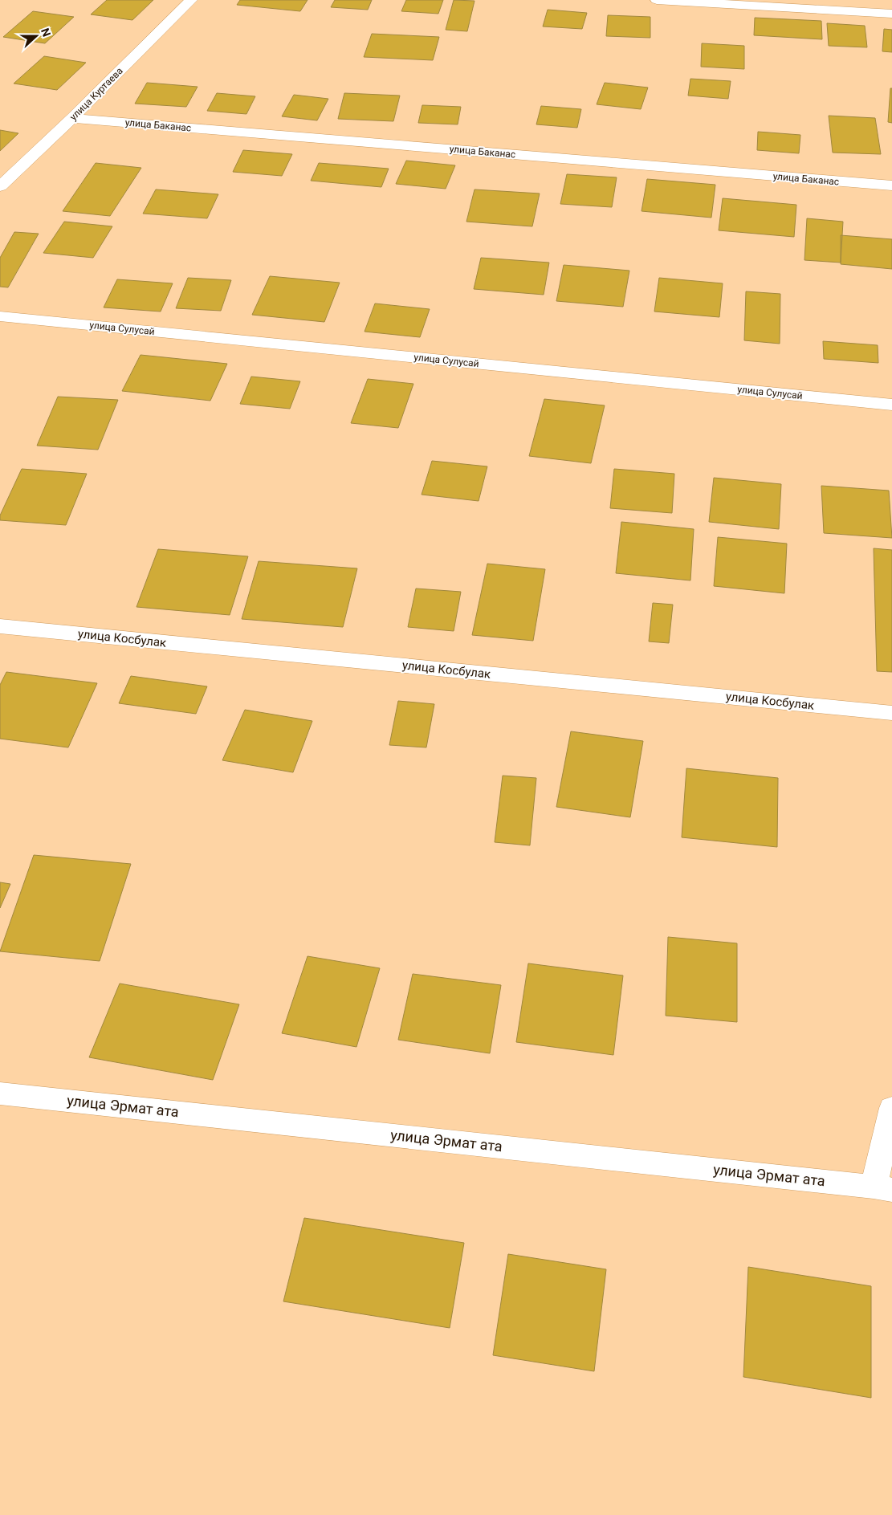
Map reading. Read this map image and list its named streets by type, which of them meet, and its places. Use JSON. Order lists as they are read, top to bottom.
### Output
{
  "streets": {
    "street": [
      "улица Куртаева",
      "улица Баканас",
      "улица Сулусай",
      "улица Косбулак",
      "улица Эрмат ата"
    ]
  },
  "crossings": [
    ["улица Куртаева", "улица Баканас"]
  ],
  "north": "right"
}
